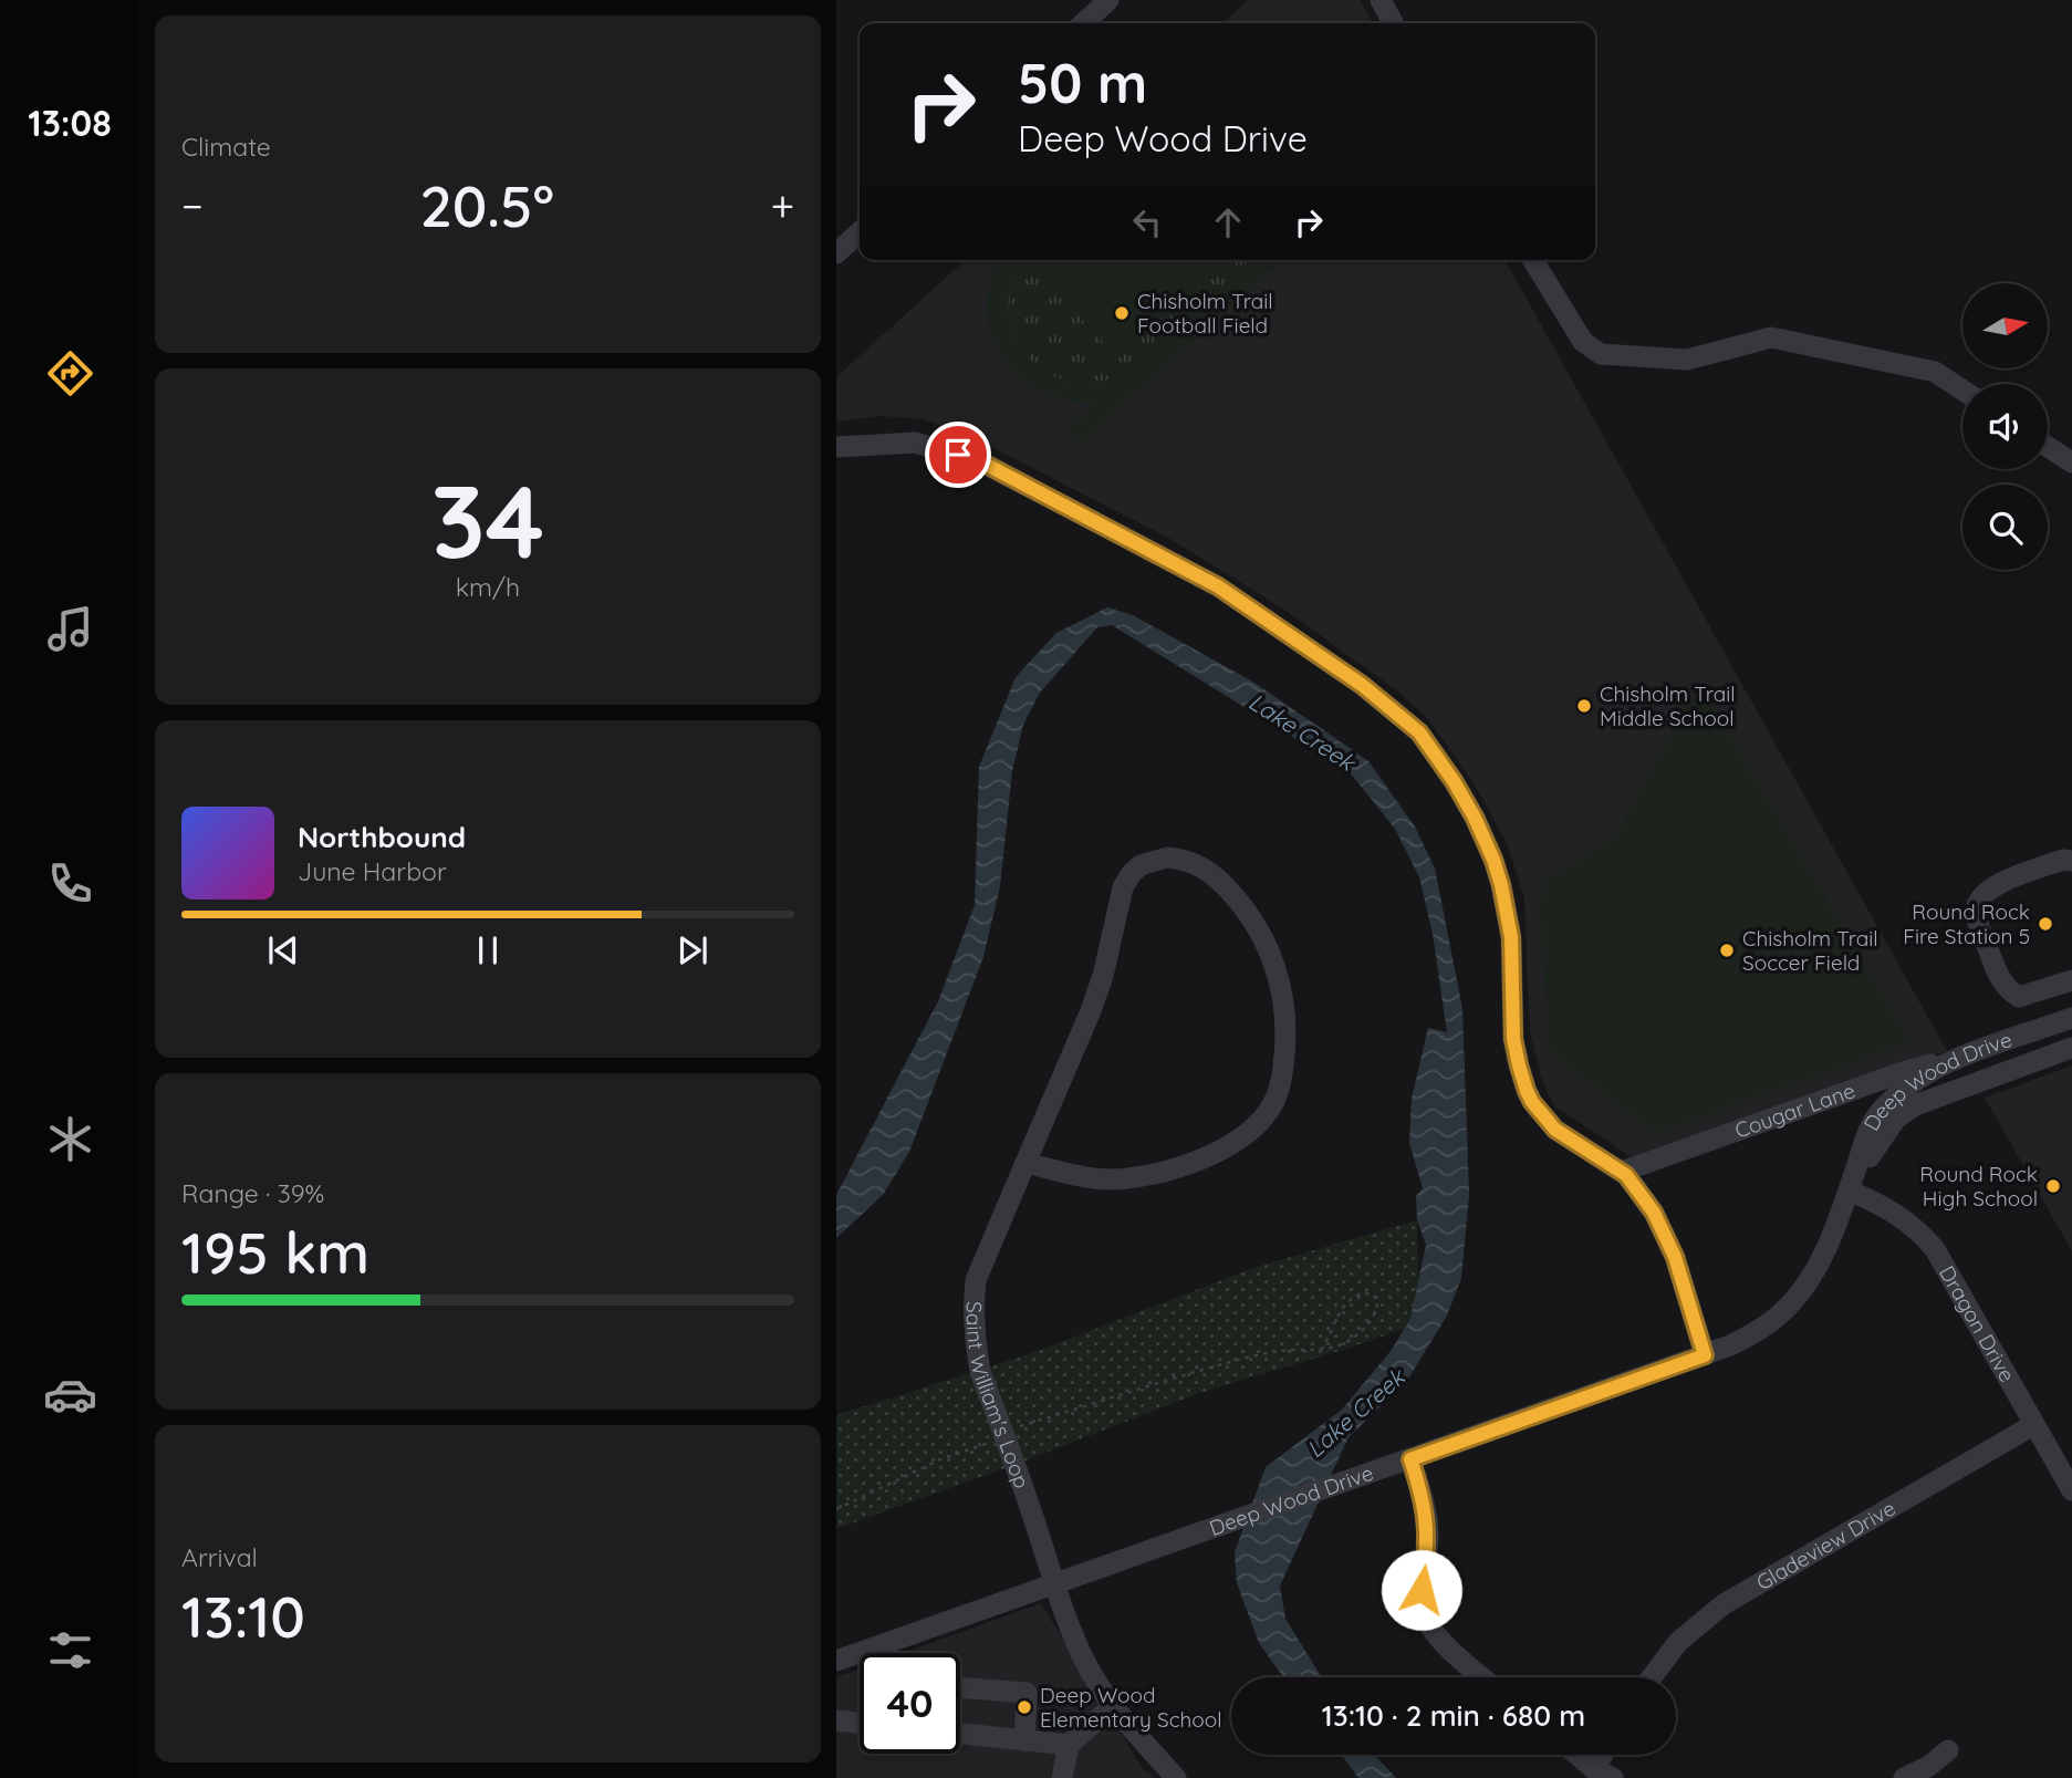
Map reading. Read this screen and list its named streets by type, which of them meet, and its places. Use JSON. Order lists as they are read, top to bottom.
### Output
{
  "streets": {
    "street": [
      "Deep Wood Drive",
      "Cougar Lane",
      "Dragon Drive",
      "Saint William's Loop",
      "Gladeview Drive"
    ]
  },
  "crossings": [
    ["Deep Wood Drive", "Cougar Lane"],
    ["Deep Wood Drive", "Dragon Drive"],
    ["Deep Wood Drive", "Saint William's Loop"],
    ["Dragon Drive", "Gladeview Drive"]
  ],
  "water": ["Lake Creek"],
  "places": [
    "Chisholm Trail Football Field",
    "Chisholm Trail Middle School",
    "Round Rock Fire Station 5",
    "Chisholm Trail Soccer Field",
    "Round Rock High School",
    "Deep Wood Elementary School"
  ],
  "north": "right",
  "page": {
    "tabs": "13:08",
    "tile": [
      "Climate",
      ["34", "km/h"],
      ["Range · 39%", "195 km"],
      ["Arrival", "13:10"]
    ],
    "turn": ["50 m", "Deep Wood Drive"],
    "heat": ["−", "20.5°", "+"],
    "song": ["Northbound", "June Harbor"],
    "limit": "40",
    "trip": "13:10 · 2 min · 680 m"
  }
}
